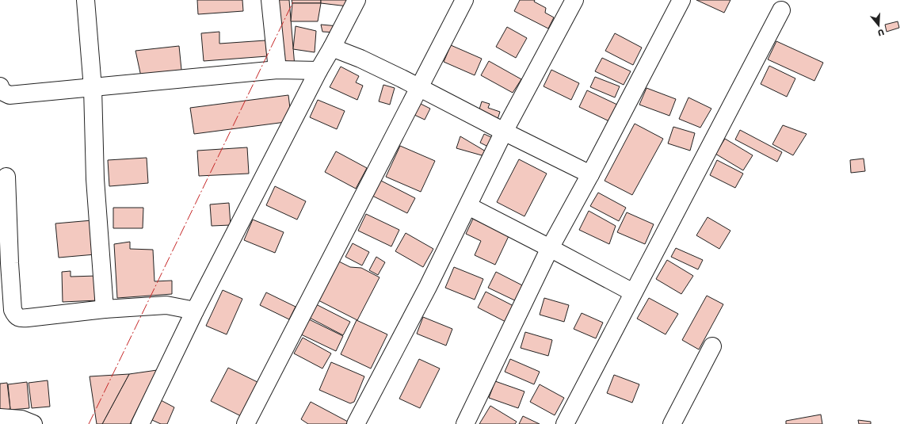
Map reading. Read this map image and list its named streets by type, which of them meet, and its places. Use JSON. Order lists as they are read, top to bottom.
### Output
{
  "north": "bottom"
}
